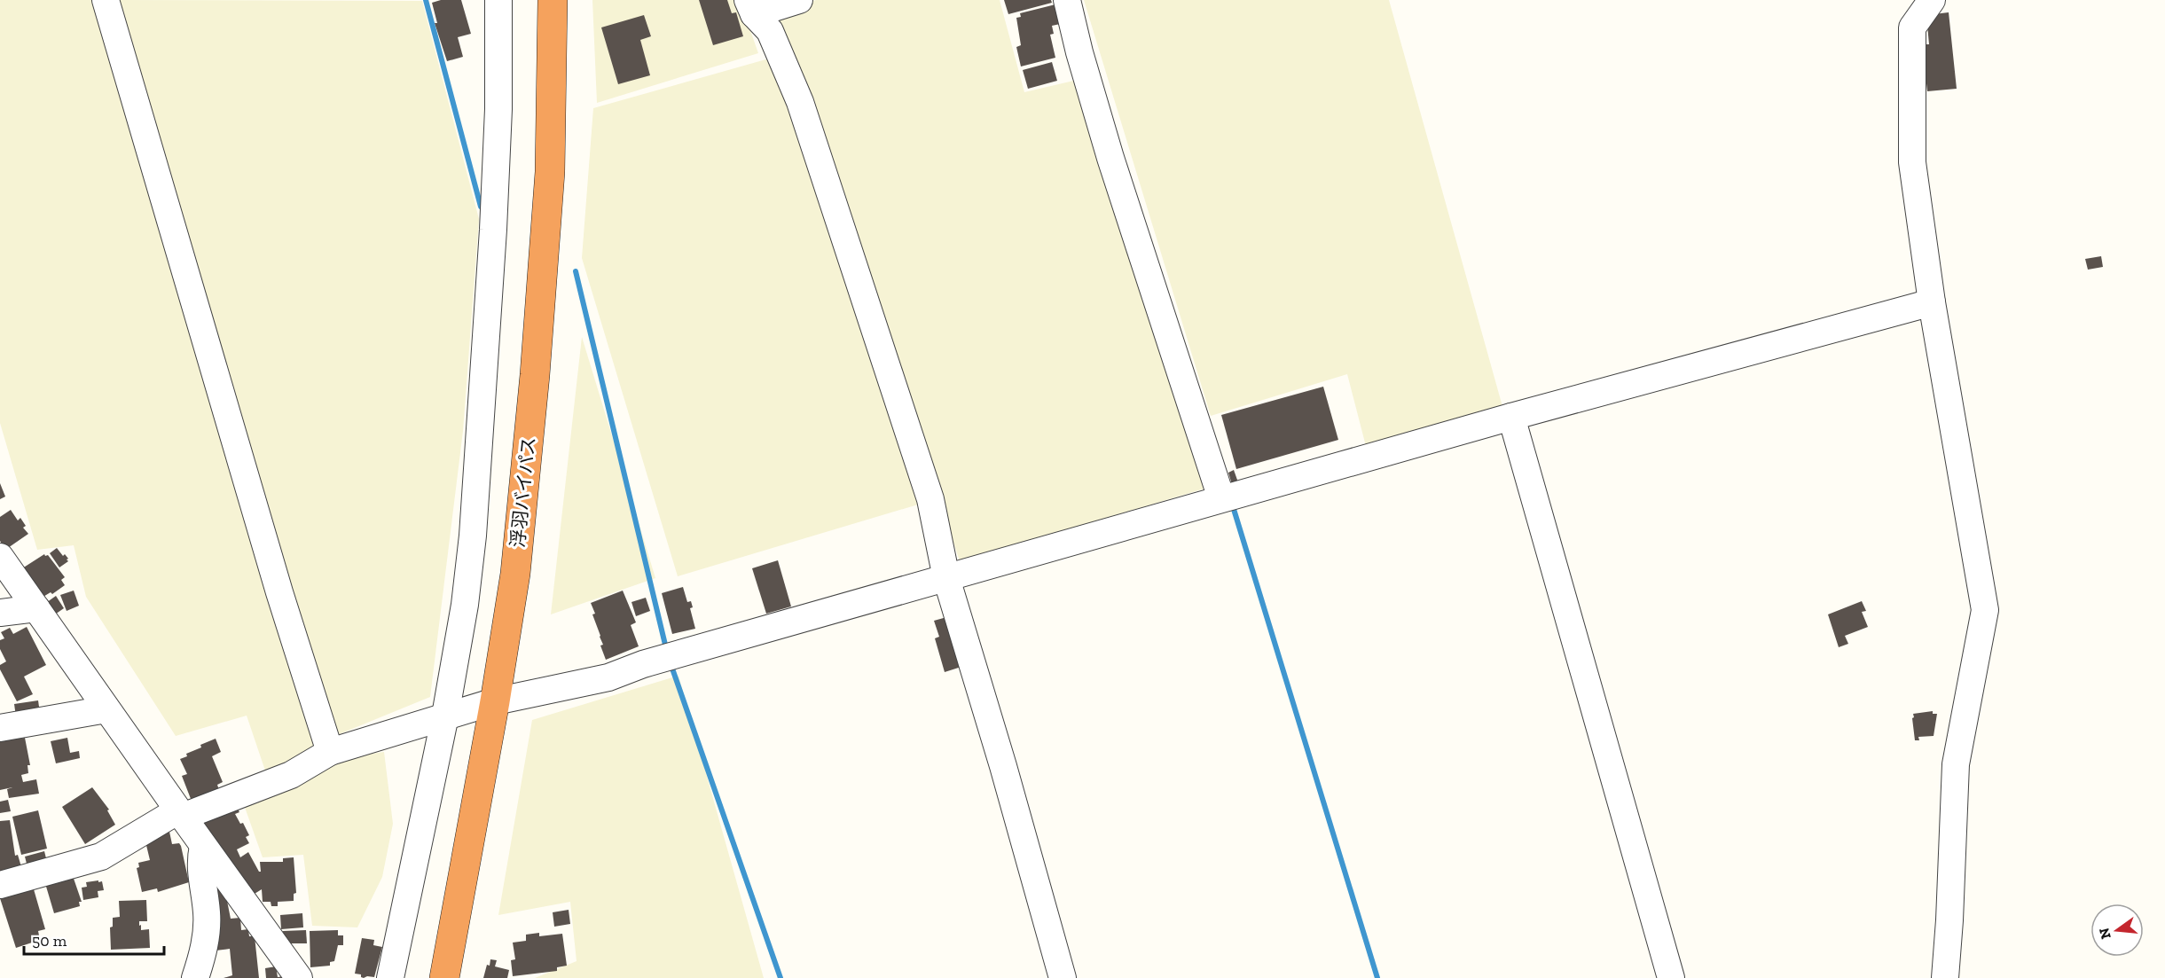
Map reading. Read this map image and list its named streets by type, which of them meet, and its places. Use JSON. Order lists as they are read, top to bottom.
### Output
{
  "streets": {
    "highway": ["浮羽バイパス"]
  },
  "scale_bar": "50 m",
  "north": "left"
}
